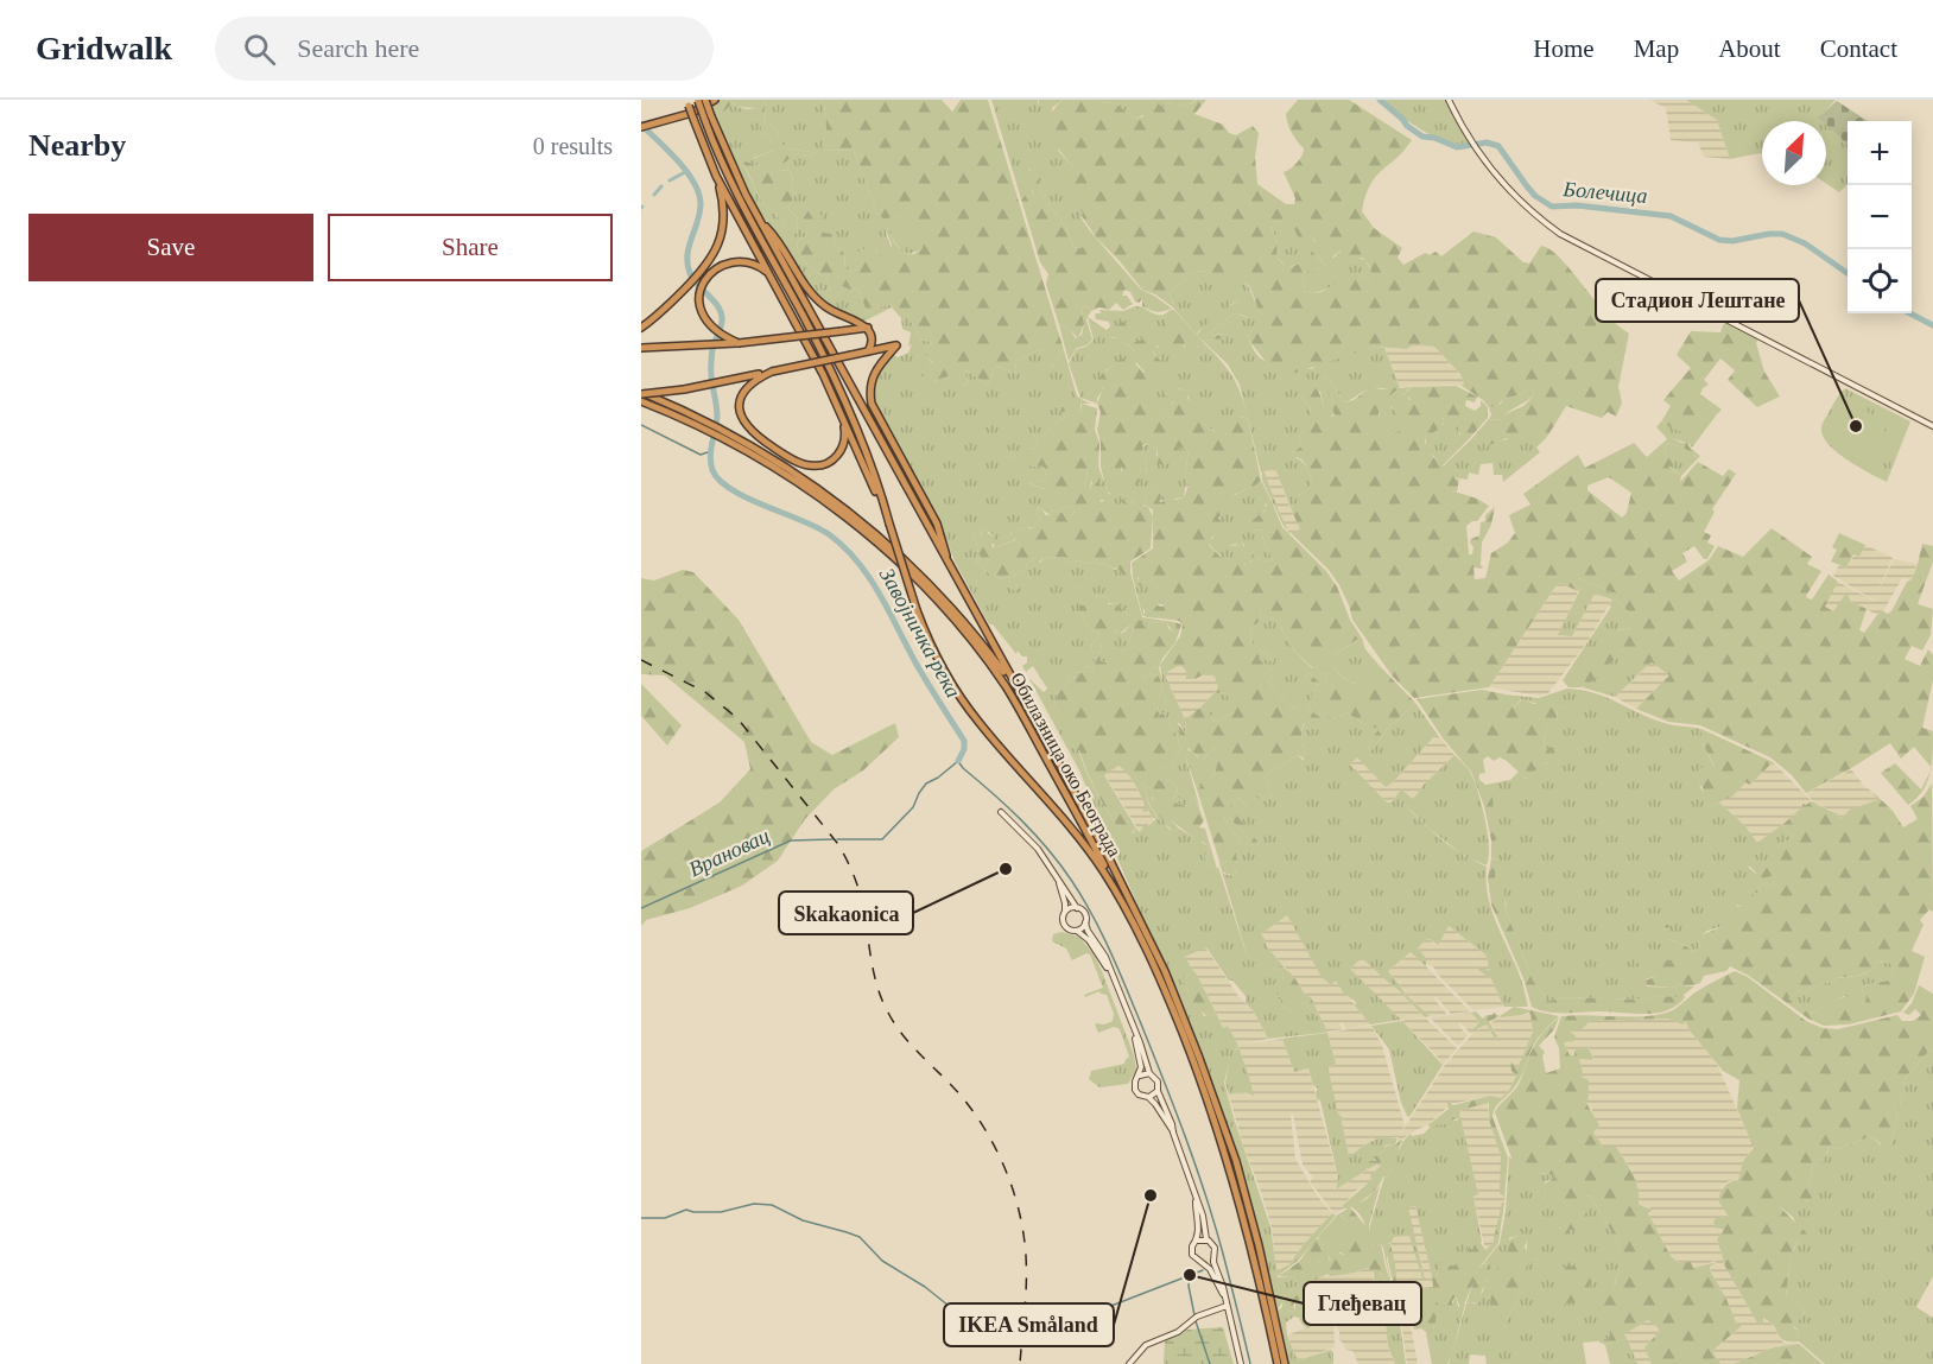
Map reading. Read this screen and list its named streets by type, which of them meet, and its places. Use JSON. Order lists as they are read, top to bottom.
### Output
{
  "streets": {
    "highway": ["Обилазница око Београда"]
  },
  "water": ["Болечица", "Завојничка река", "Врановац"],
  "places": [
    "Стадион Лештане",
    "Skakaonica",
    "IKEA Småland",
    "Глеђевац"
  ],
  "north": "top right",
  "page": {
    "header": "Gridwalk",
    "search": "Search here",
    "nav": [
      "Home",
      "Map",
      "About",
      "Contact"
    ],
    "heading": ["Nearby", "0 results"],
    "map_buttons": ["+", "−"],
    "buttons": ["Save", "Share"]
  }
}
